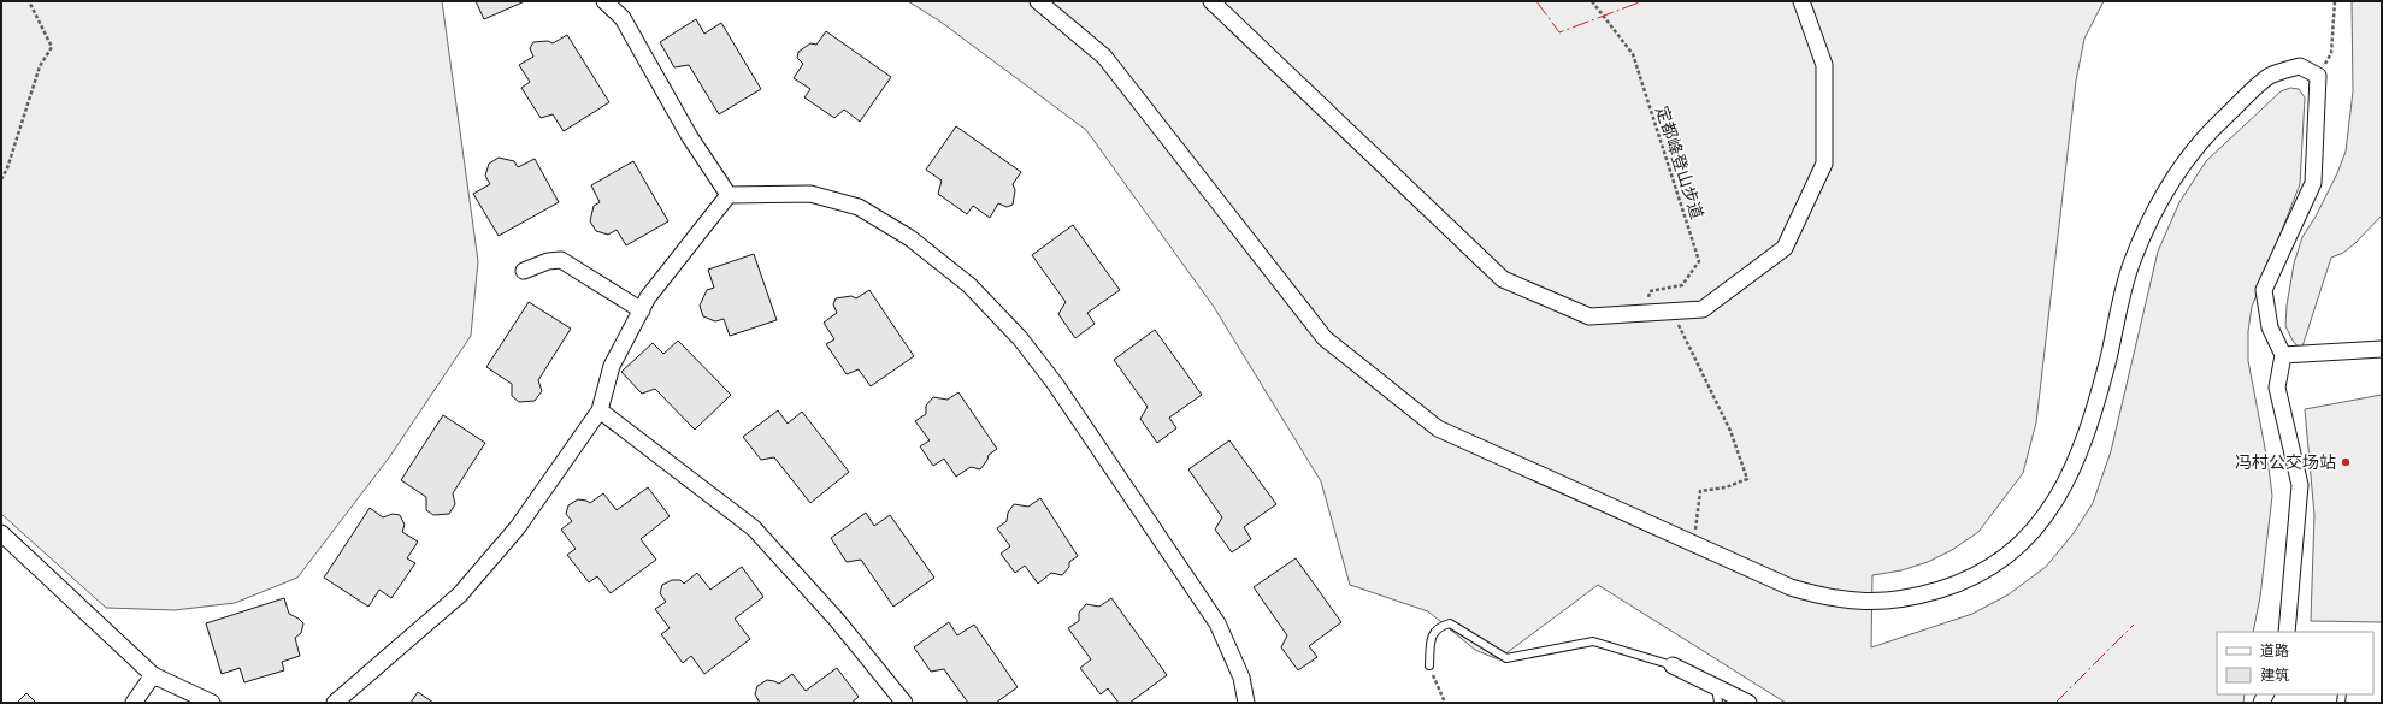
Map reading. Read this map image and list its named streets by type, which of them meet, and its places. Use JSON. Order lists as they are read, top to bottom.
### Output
{
  "streets": {
    "path": ["定都峰登山步道"]
  },
  "places": ["冯村公交场站"],
  "legend": ["道路", "建筑"]
}
